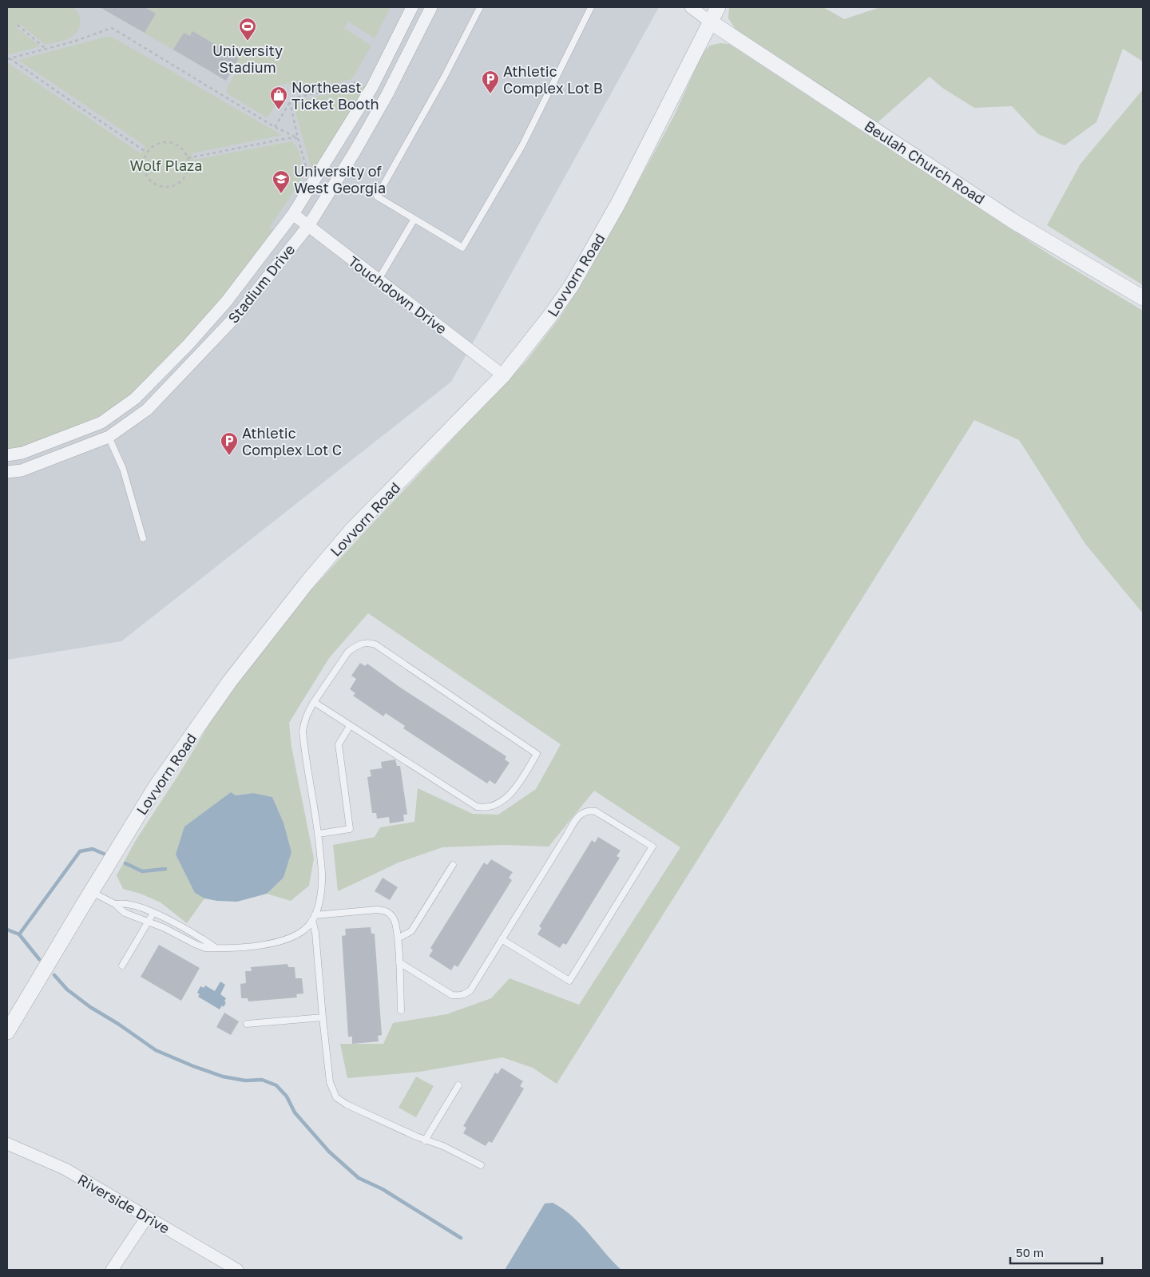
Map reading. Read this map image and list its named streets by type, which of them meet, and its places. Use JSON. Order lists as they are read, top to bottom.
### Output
{
  "streets": {
    "street": [
      "Beulah Church Road",
      "Lovvorn Road",
      "Stadium Drive",
      "Touchdown Drive",
      "Riverside Drive"
    ]
  },
  "crossings": [
    ["Beulah Church Road", "Lovvorn Road"],
    ["Lovvorn Road", "Touchdown Drive"],
    ["Stadium Drive", "Touchdown Drive"]
  ],
  "parks": ["Wolf Plaza"],
  "places": {
    "sports": ["University Stadium"],
    "parking": ["Athletic Complex Lot B", "Athletic Complex Lot C"],
    "shop": ["Northeast Ticket Booth"],
    "school or university": ["University of West Georgia"]
  },
  "scale_bar": "50 m"
}
